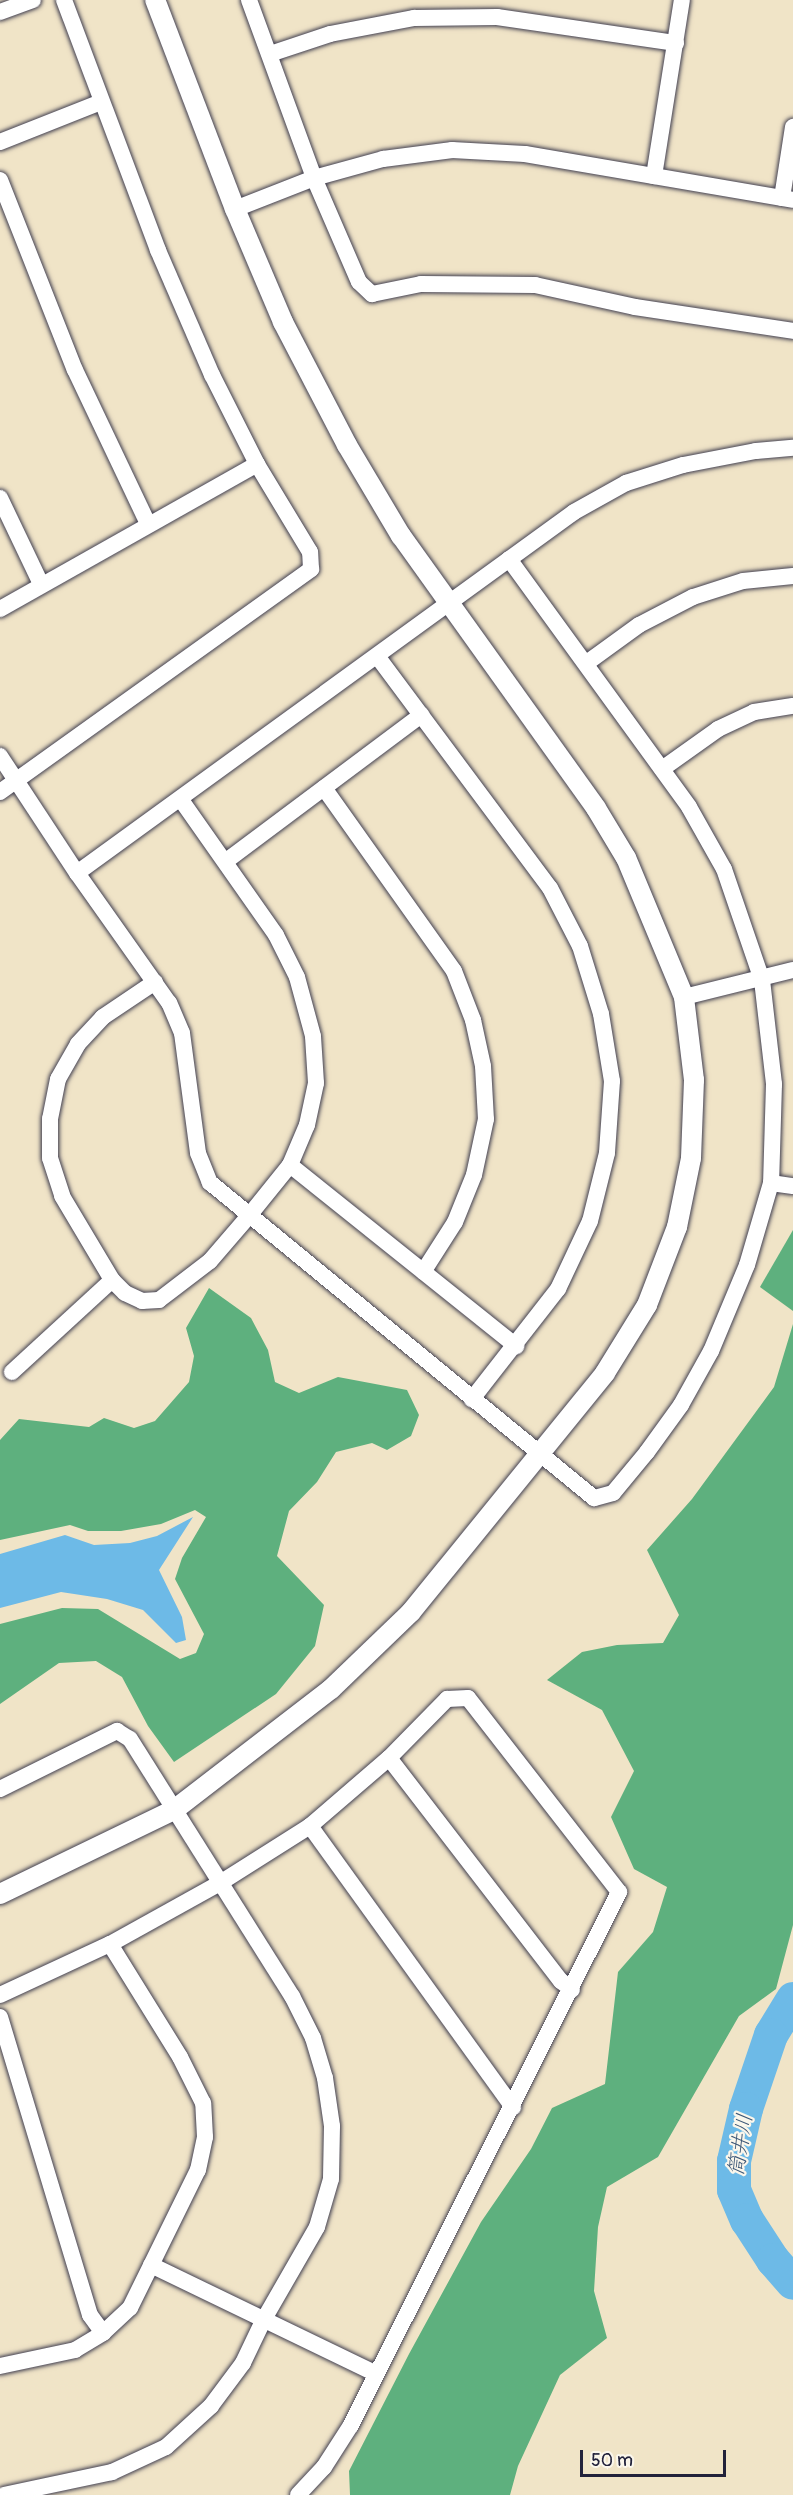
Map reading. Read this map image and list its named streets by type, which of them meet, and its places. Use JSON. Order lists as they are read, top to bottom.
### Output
{
  "water": ["筒井川"],
  "scale_bar": "50 m"
}
